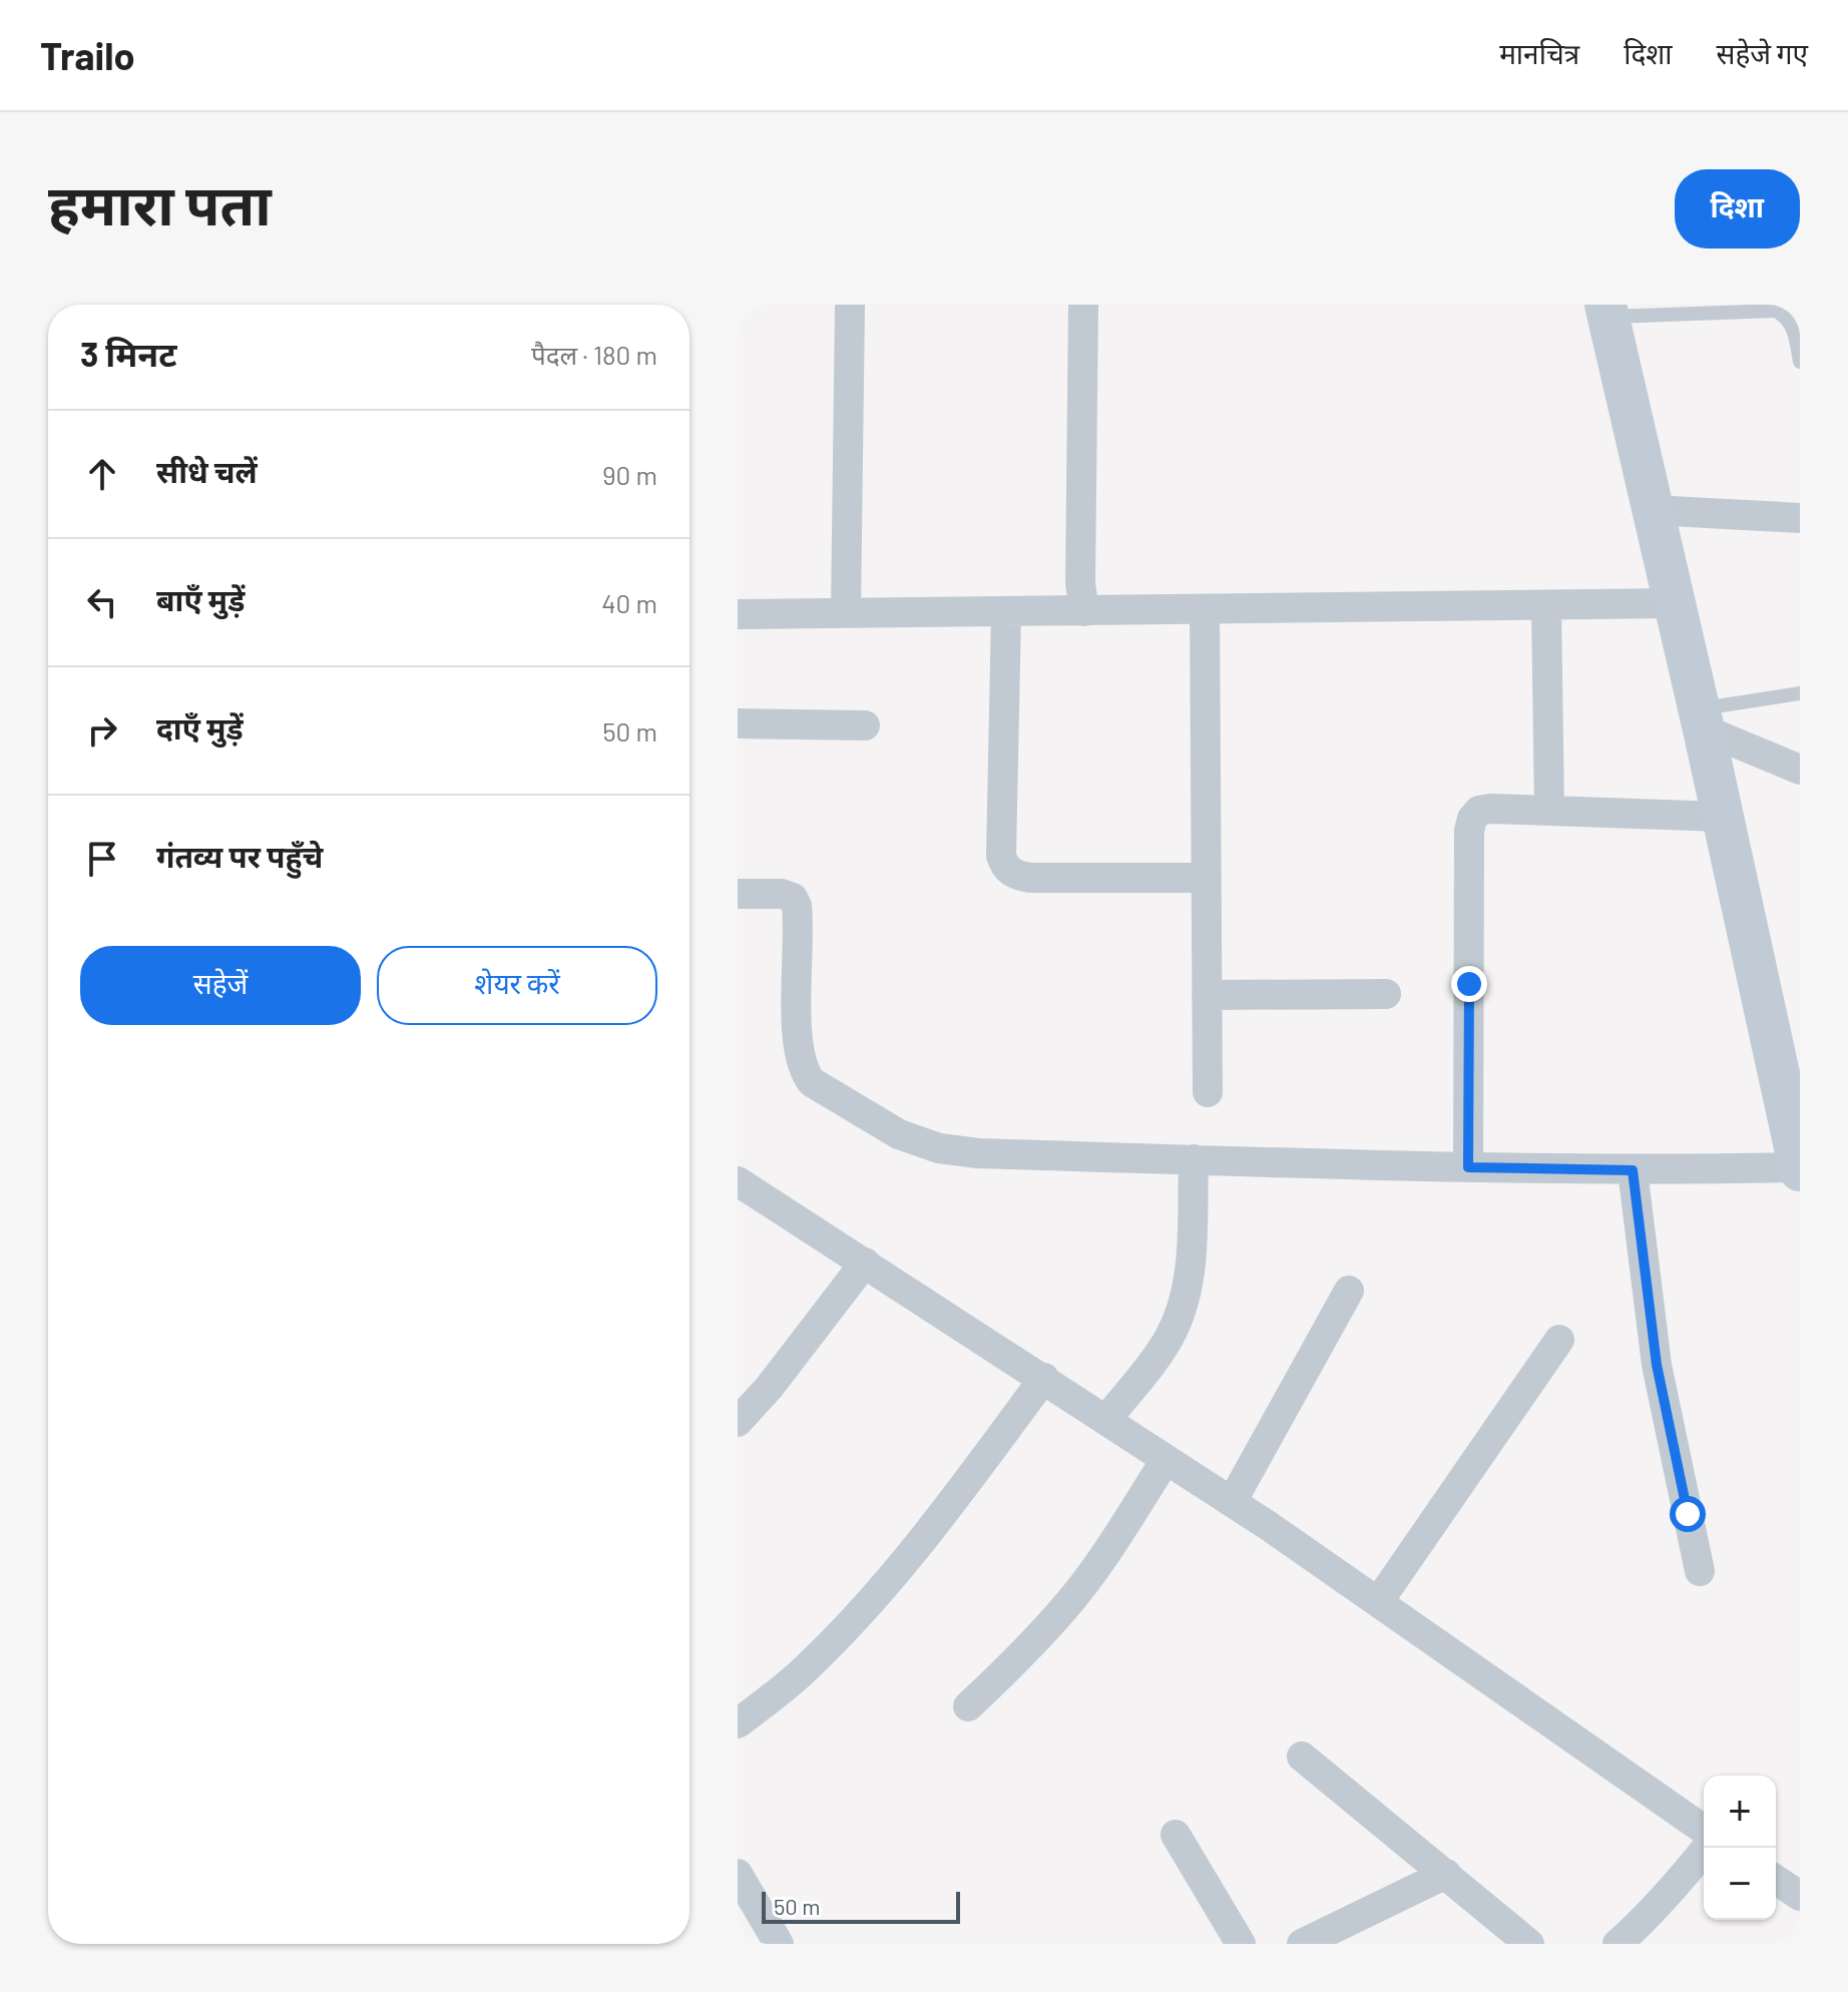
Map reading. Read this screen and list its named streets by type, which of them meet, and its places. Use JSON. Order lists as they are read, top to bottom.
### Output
{
  "scale_bar": "50 m",
  "page": {
    "header": "Trailo",
    "nav": ["मानचित्र", "दिशा", "सहेजे गए"],
    "title": "हमारा पता",
    "buttons": [
      "दिशा",
      ["सहेजें", "शेयर करें"]
    ],
    "heading": ["3 मिनट", "पैदल · 180 m"],
    "list": [
      ["सीधे चलें", "90 m"],
      ["बाएँ मुड़ें", "40 m"],
      ["दाएँ मुड़ें", "50 m"],
      "गंतव्य पर पहुँचे"
    ],
    "map_buttons": ["+", "−"],
    "scale": "50 m"
  }
}
